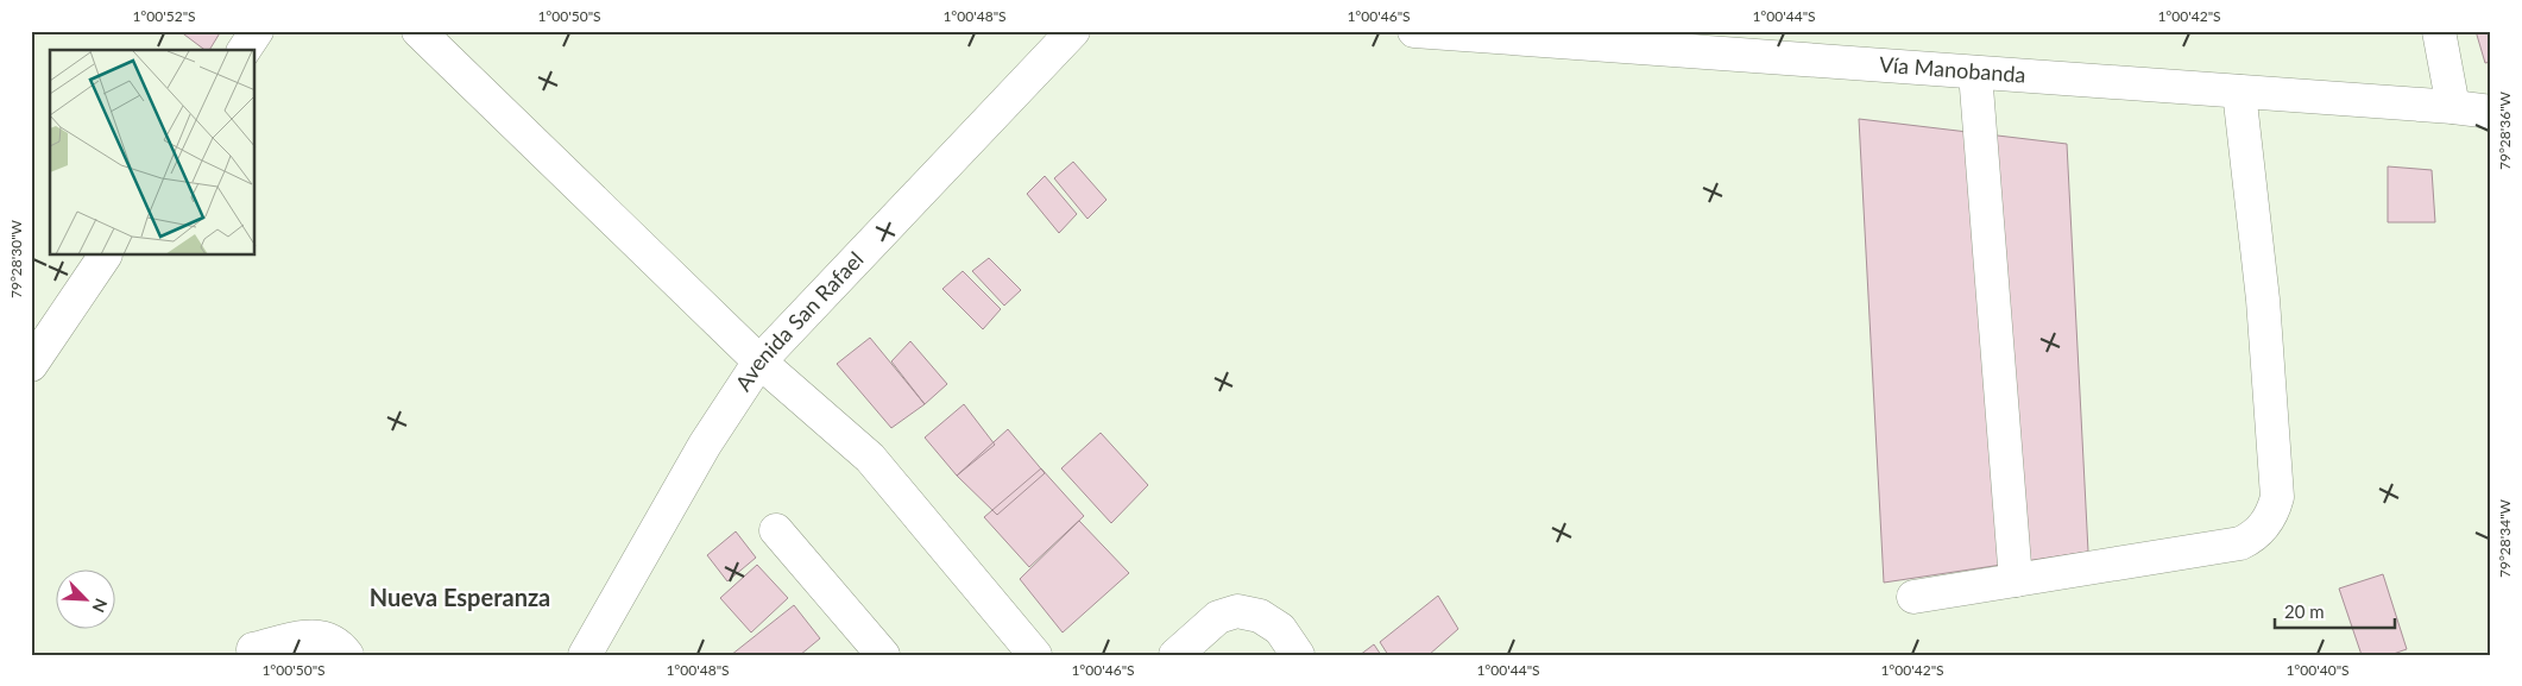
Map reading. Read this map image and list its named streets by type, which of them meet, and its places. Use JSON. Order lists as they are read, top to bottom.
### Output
{
  "streets": {
    "street": ["Vía Manobanda", "Avenida San Rafael"]
  },
  "districts": ["Nueva Esperanza"],
  "scale_bar": "20 m",
  "north": "bottom right",
  "coordinates": [
    "1°00'52\"S",
    "1°00'50\"S",
    "1°00'48\"S",
    "1°00'46\"S",
    "1°00'44\"S",
    "1°00'42\"S",
    "79°28'36\"W",
    "79°28'30\"W",
    "79°28'34\"W",
    "1°00'40\"S"
  ]
}
